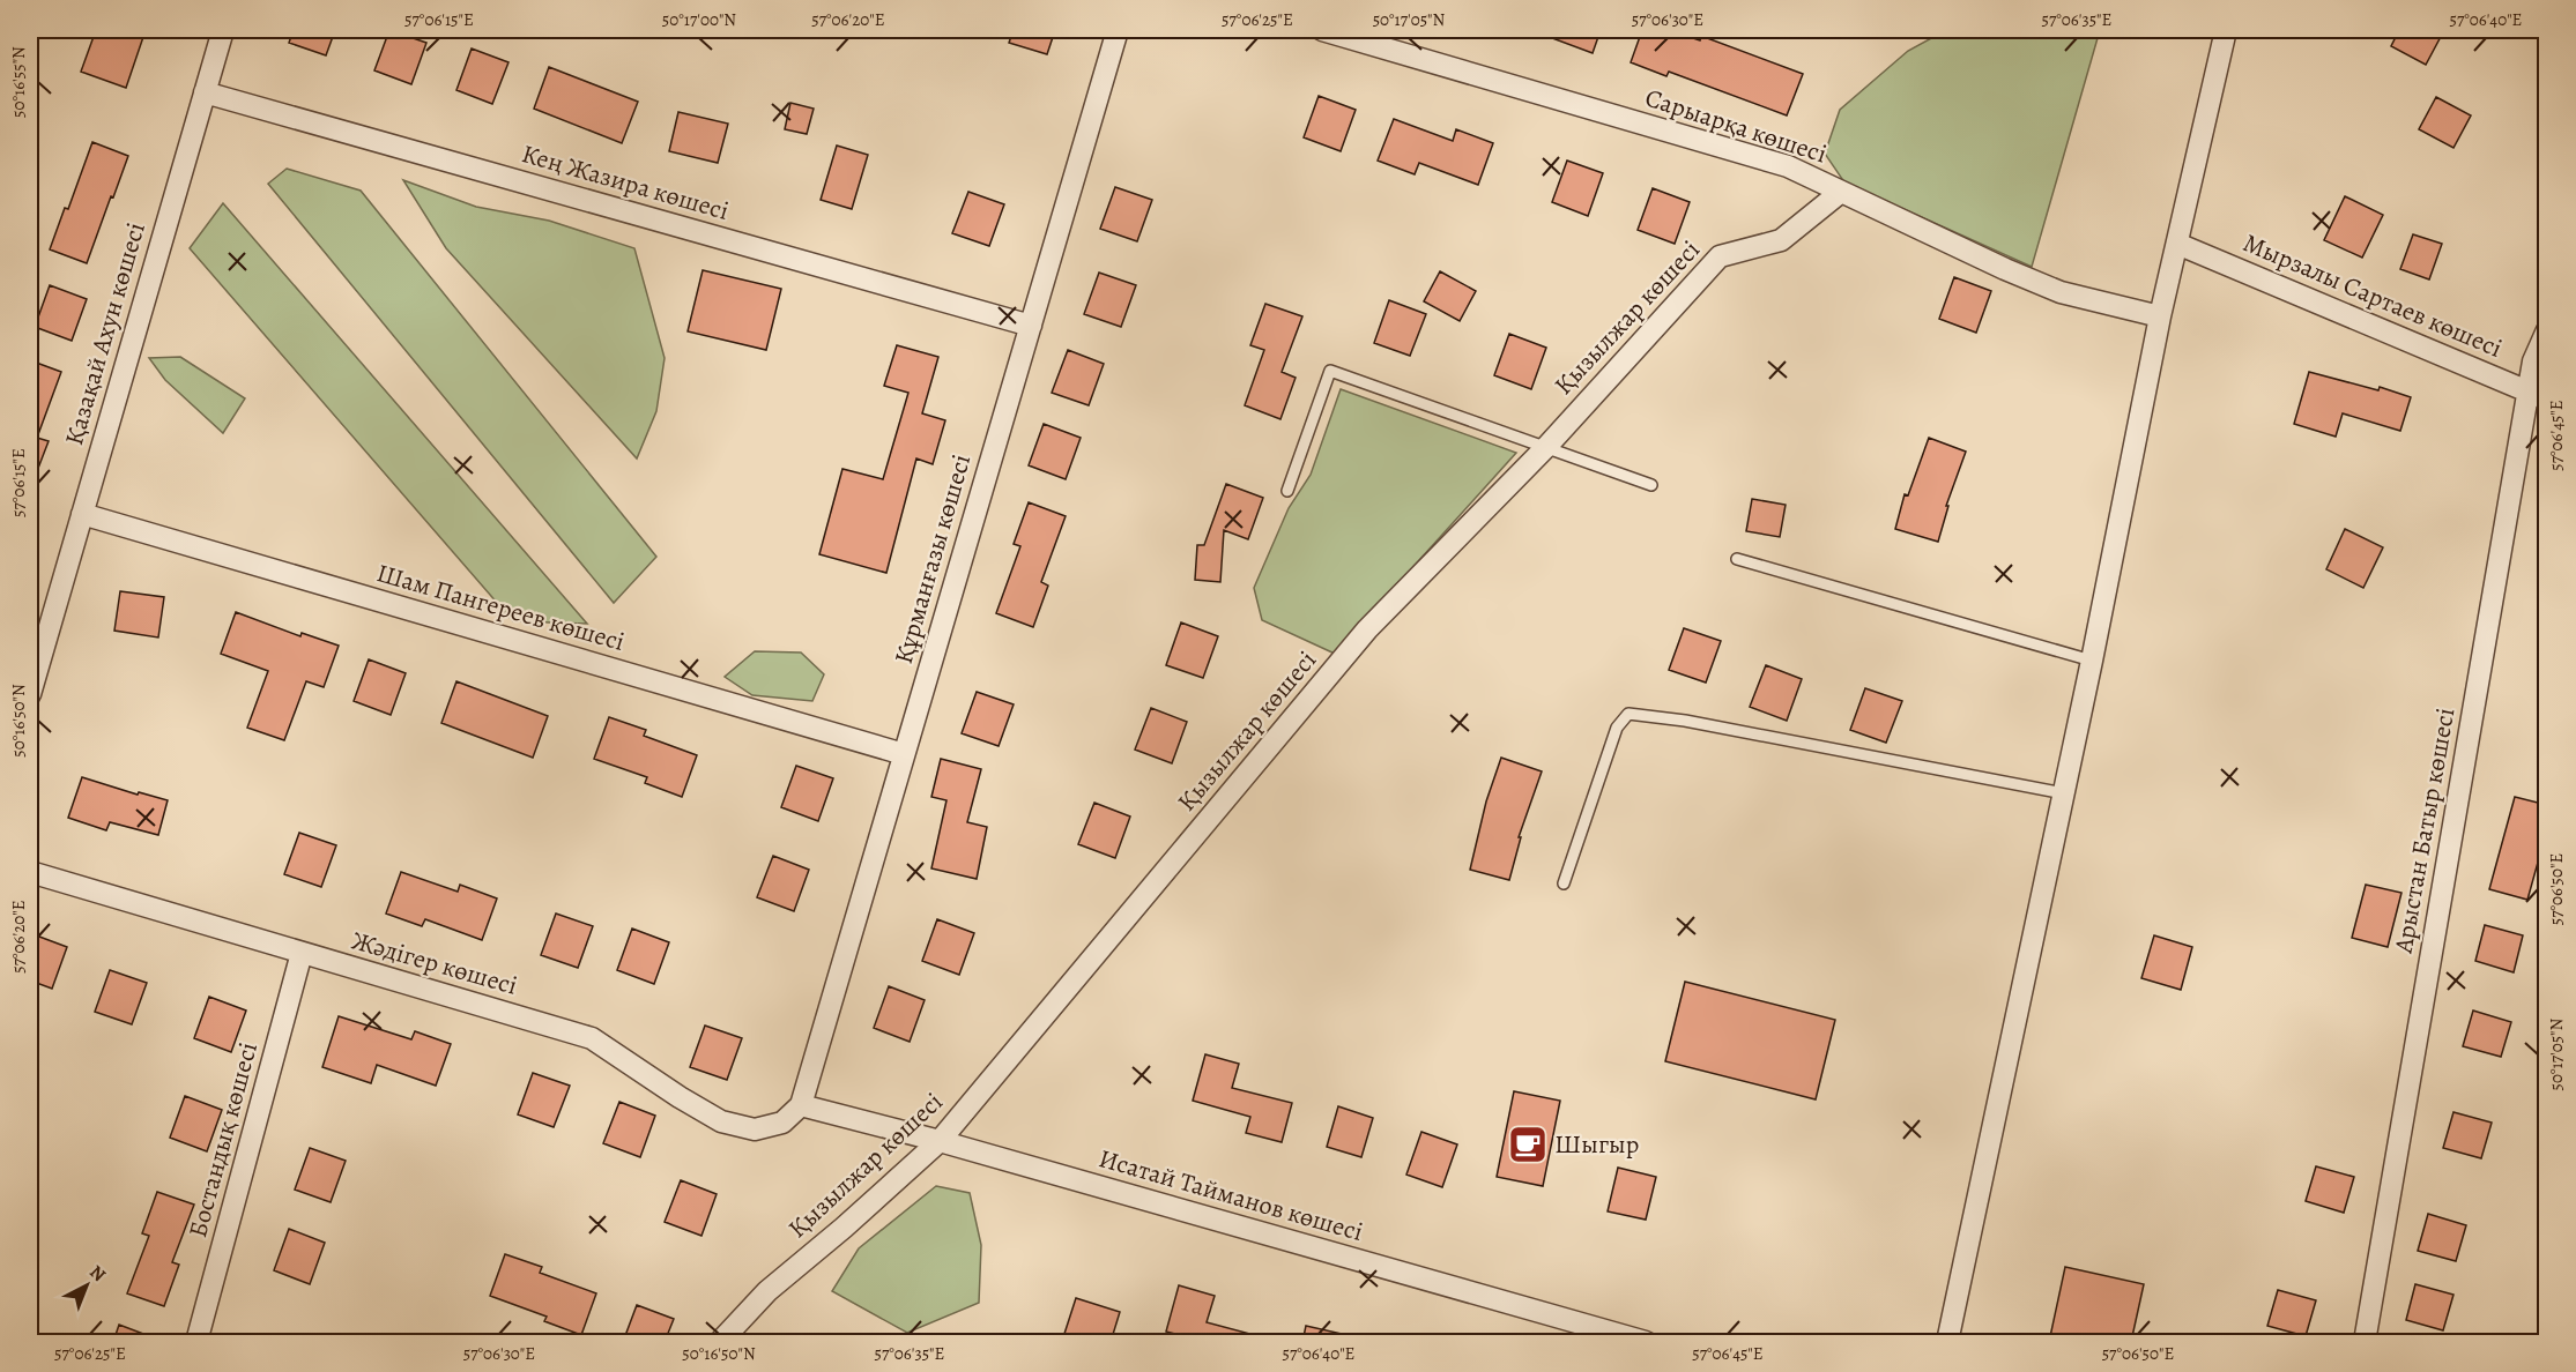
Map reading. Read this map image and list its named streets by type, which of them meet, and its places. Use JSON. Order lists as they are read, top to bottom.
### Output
{
  "streets": {
    "street": [
      "Сарыарқа көшесі",
      "Кең Жазира көшесі",
      "Мырзалы Сартаев көшесі",
      "Қызылжар көшесі",
      "Қазақай Ахун көшесі",
      "Құрманғазы көшесі",
      "Шам Пангереев көшесі",
      "Арыстан Батыр көшесі",
      "Жәдігер көшесі",
      "Бостандық көшесі",
      "Исатай Тайманов көшесі"
    ]
  },
  "crossings": [
    ["Сарыарқа көшесі", "Қызылжар көшесі"],
    ["Кең Жазира көшесі", "Қазақай Ахун көшесі"],
    ["Кең Жазира көшесі", "Құрманғазы көшесі"],
    ["Мырзалы Сартаев көшесі", "Арыстан Батыр көшесі"],
    ["Қызылжар көшесі", "Исатай Тайманов көшесі"],
    ["Қазақай Ахун көшесі", "Шам Пангереев көшесі"],
    ["Құрманғазы көшесі", "Шам Пангереев көшесі"],
    ["Құрманғазы көшесі", "Жәдігер көшесі"],
    ["Құрманғазы көшесі", "Исатай Тайманов көшесі"],
    ["Жәдігер көшесі", "Бостандық көшесі"],
    ["Жәдігер көшесі", "Исатай Тайманов көшесі"]
  ],
  "places": {
    "cafe": ["Шыгыр"]
  },
  "north": "top right",
  "coordinates": [
    "57°06'15\"E",
    "50°17'00\"N",
    "57°06'20\"E",
    "57°06'25\"E",
    "50°17'05\"N",
    "57°06'30\"E",
    "57°06'35\"E",
    "57°06'40\"E",
    "50°16'55\"N",
    "57°06'45\"E",
    "50°16'50\"N",
    "57°06'50\"E"
  ]
}
